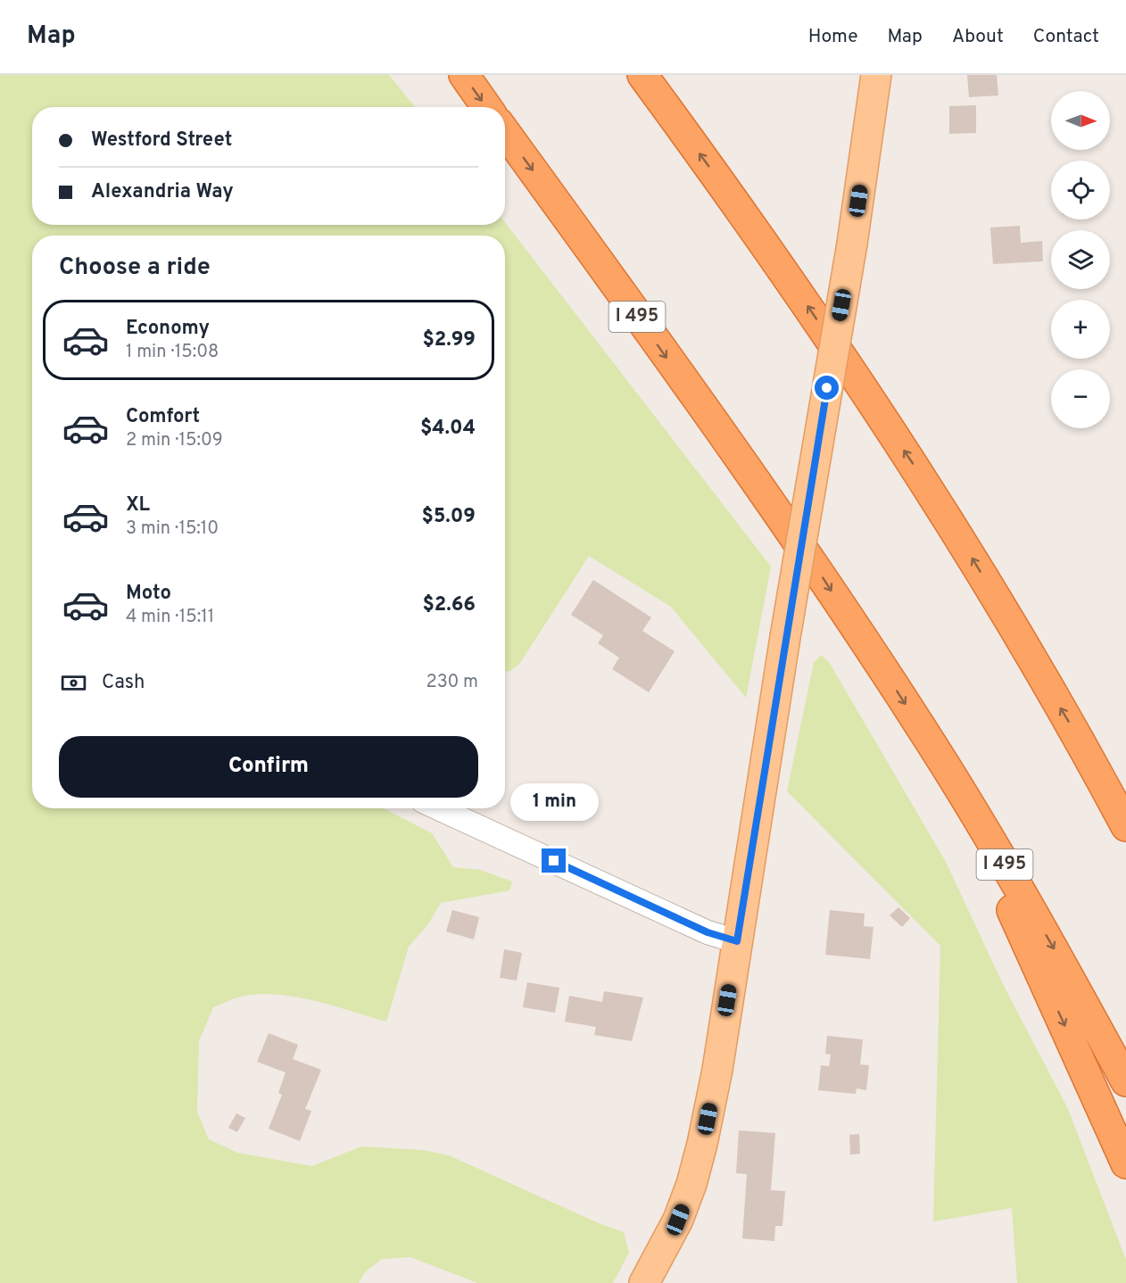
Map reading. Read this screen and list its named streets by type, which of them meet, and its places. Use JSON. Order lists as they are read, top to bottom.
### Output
{
  "streets": {
    "highway": ["I 495"]
  },
  "north": "right",
  "page": {
    "header": "Map",
    "nav": [
      "Home",
      "Map",
      "About",
      "Contact"
    ],
    "map_buttons": ["+", "−"],
    "banner": ["Westford Street", "Alexandria Way"],
    "heading": "Choose a ride",
    "list": [
      {
        "name": "Economy",
        "note": "1 min · 15:08",
        "value": "$2.99"
      },
      {
        "name": "Comfort",
        "note": "2 min · 15:09",
        "value": "$4.04"
      },
      {
        "name": "XL",
        "note": "3 min · 15:10",
        "value": "$5.09"
      },
      {
        "name": "Moto",
        "note": "4 min · 15:11",
        "value": "$2.66"
      }
    ],
    "pay": ["Cash", "230 m"],
    "buttons": "Confirm",
    "bubble": "1 min"
  }
}
